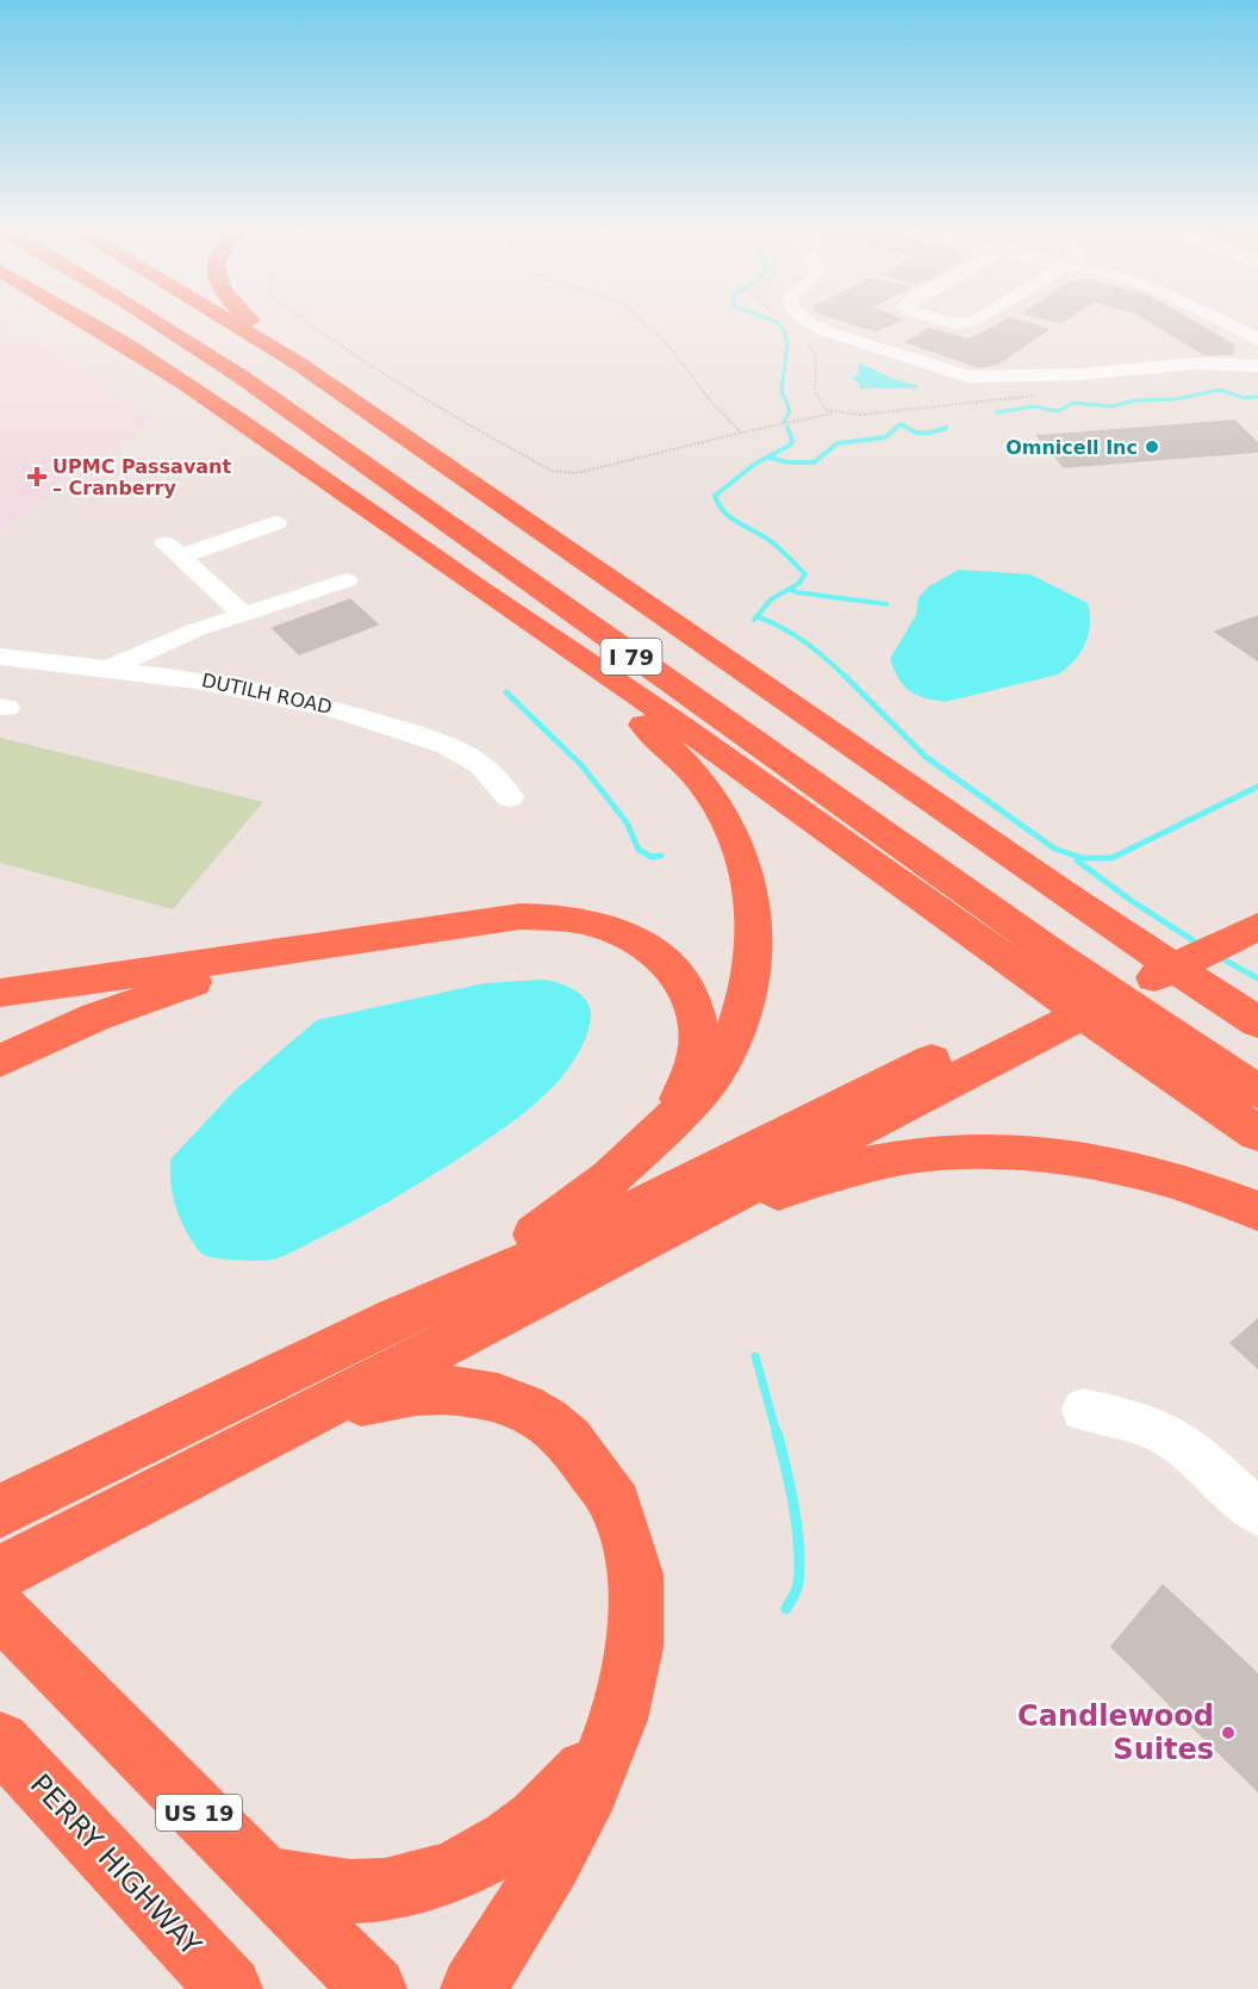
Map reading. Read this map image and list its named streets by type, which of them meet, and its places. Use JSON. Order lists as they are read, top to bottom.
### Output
{
  "streets": {
    "highway": ["I 79", "US 19", "PERRY HIGHWAY"],
    "street": ["DUTILH ROAD"]
  },
  "places": {
    "other": ["Omnicell Inc", "Candlewood Suites"],
    "health": ["UPMC Passavant – Cranberry"]
  }
}
